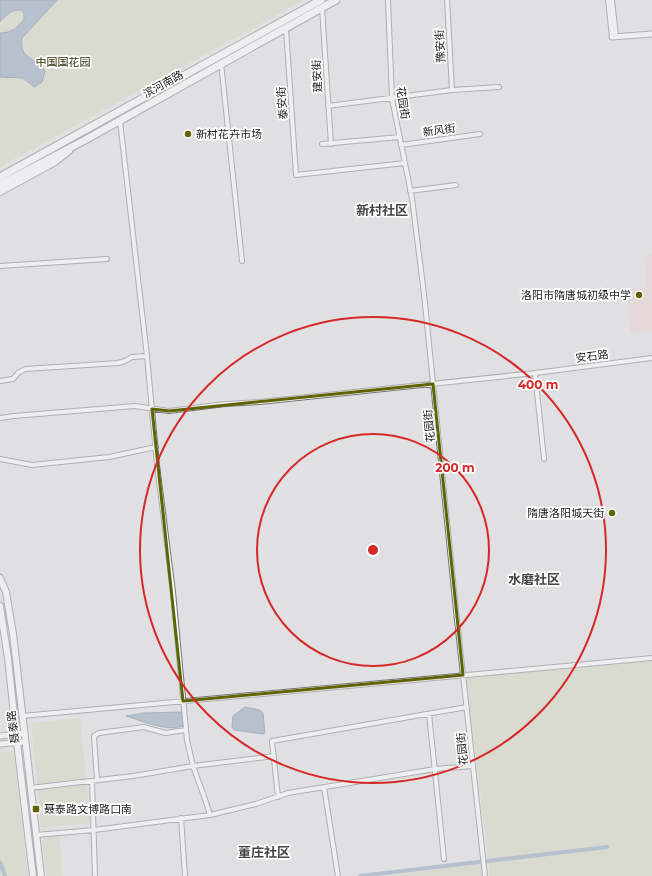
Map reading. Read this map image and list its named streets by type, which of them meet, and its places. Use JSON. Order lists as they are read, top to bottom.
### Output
{
  "streets": {
    "main road": ["滨河南路", "聂泰路"],
    "street": [
      "豫安街",
      "建安街",
      "泰安街",
      "花园街",
      "新风街",
      "安石路"
    ]
  },
  "crossings": [
    ["建安街", "滨河南路"],
    ["滨河南路", "泰安街"],
    ["泰安街", "花园街"],
    ["花园街", "新风街"],
    ["花园街", "安石路"]
  ],
  "districts": ["新村社区", "水磨社区", "董庄社区"],
  "parks": ["中国国花园"],
  "places": {
    "other": ["新村花卉市场", "洛阳市隋唐城初级中学", "隋唐洛阳城天街"],
    "transit": ["聂泰路文博路口南"]
  },
  "rings": ["400 m", "200 m"]
}
